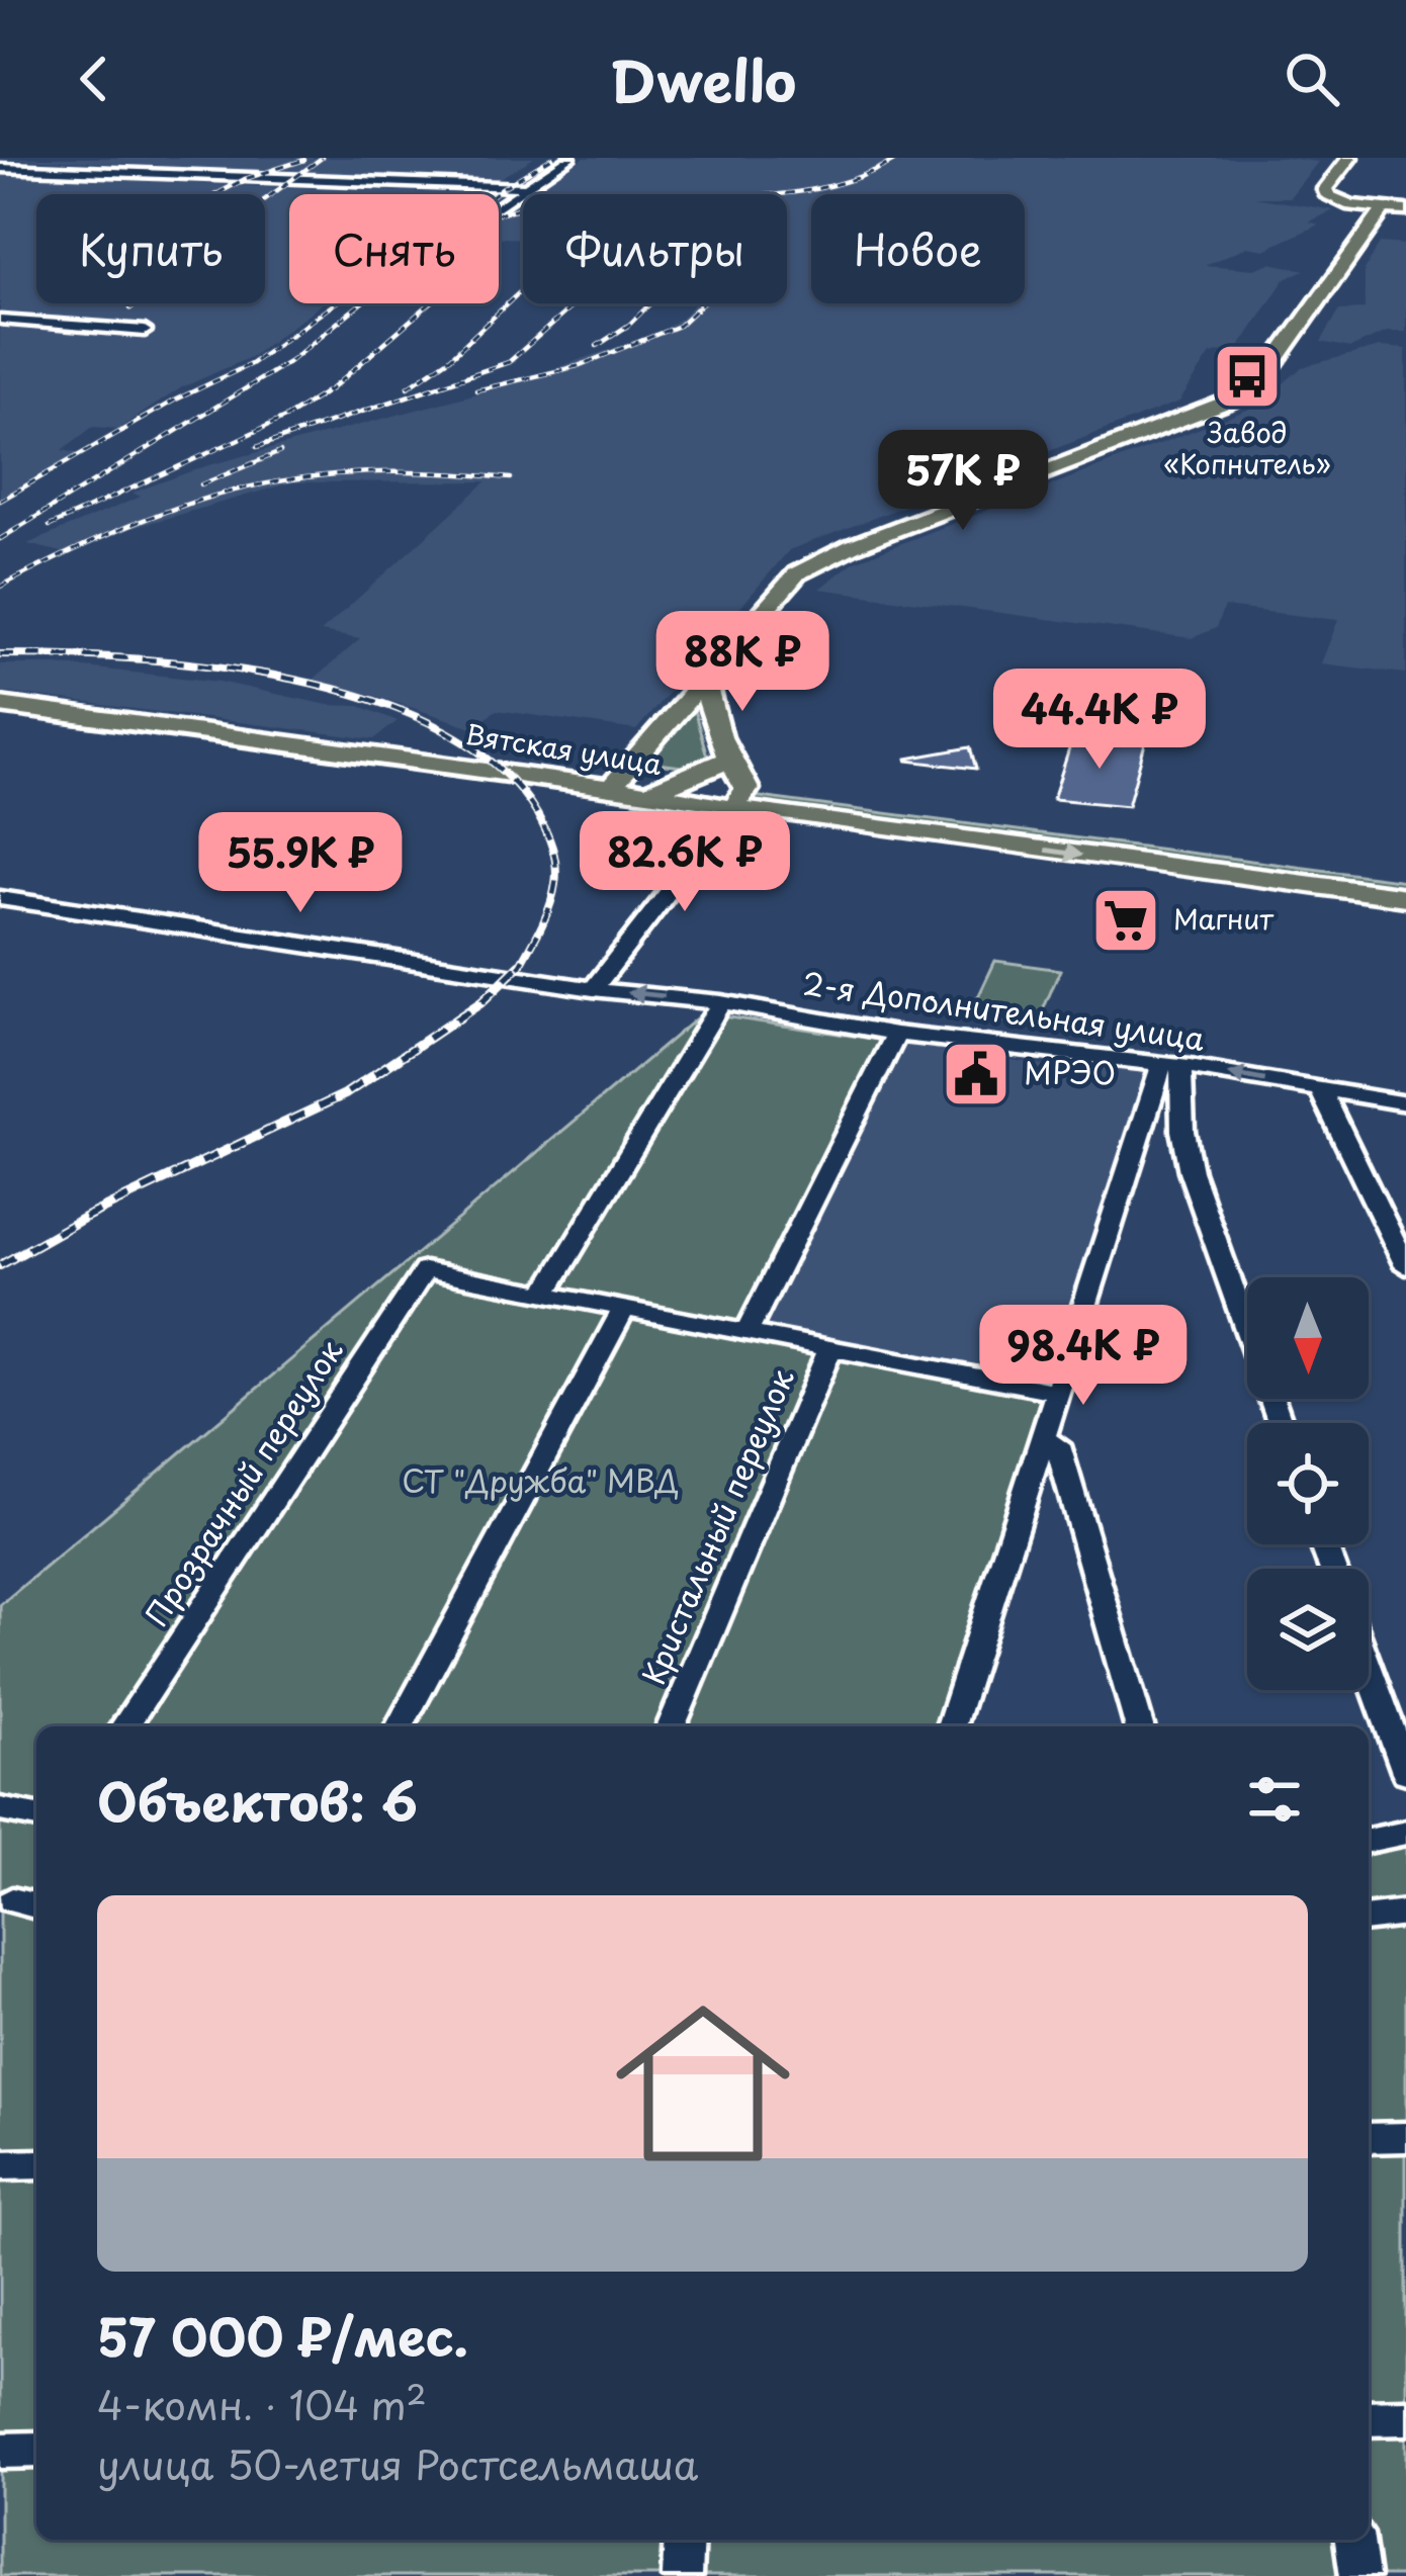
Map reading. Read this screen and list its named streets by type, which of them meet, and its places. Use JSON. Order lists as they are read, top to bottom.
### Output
{
  "streets": {
    "main road": ["Вятская улица"],
    "street": ["2-я Дополнительная улица", "Прозрачный переулок", "Кристальный переулок"]
  },
  "crossings": [
    ["2-я Дополнительная улица", "Кристальный переулок"]
  ],
  "parks": ["СТ \"Дружба\" МВД"],
  "places": {
    "bus stop": ["Завод «Копнитель»"],
    "supermarket": ["Магнит"],
    "public building": ["МРЭО"]
  },
  "north": "bottom",
  "page": {
    "header": "Dwello",
    "chip": [
      "Купить",
      "Снять",
      "Фильтры",
      "Новое"
    ],
    "price": [
      "57K ₽",
      "88K ₽",
      "44.4K ₽",
      "82.6K ₽",
      "55.9K ₽",
      "98.4K ₽"
    ],
    "heading": "Объектов: 6",
    "list": [
      {
        "name": "57 000 ₽/мес.",
        "note": "4-комн. · 104 m² · улица 50-летия Ростсельмаша"
      }
    ]
  }
}
